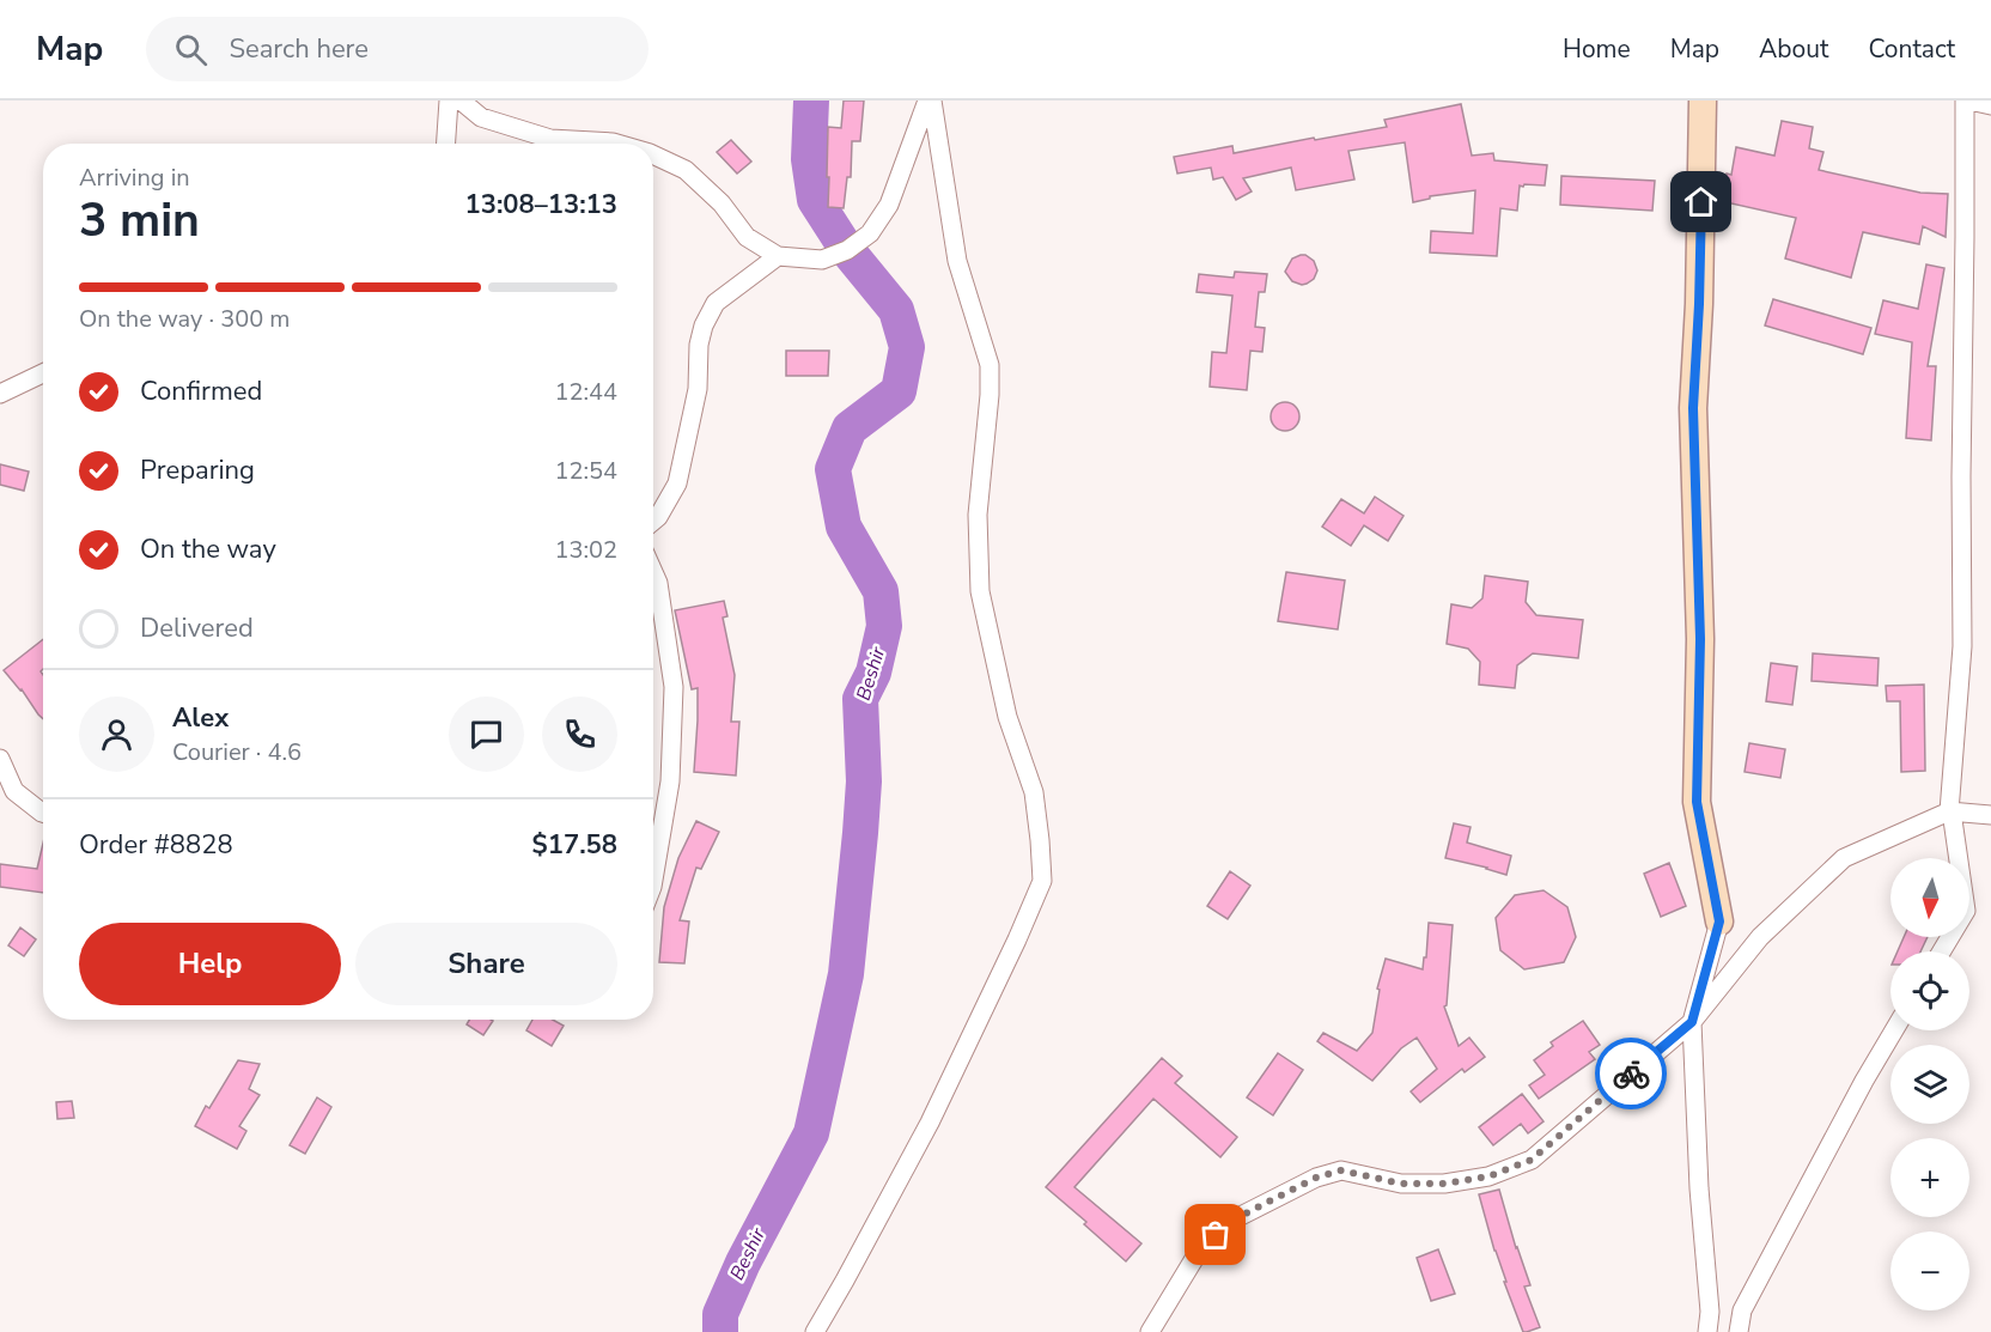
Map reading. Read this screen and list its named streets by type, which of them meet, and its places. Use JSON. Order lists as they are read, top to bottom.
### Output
{
  "water": ["Beshir"],
  "north": "bottom",
  "page": {
    "header": "Map",
    "search": "Search here",
    "nav": [
      "Home",
      "Map",
      "About",
      "Contact"
    ],
    "heading": ["3 min", "Arriving in", "13:08–13:13"],
    "panel": [
      "Alex",
      "Courier · 4.6",
      "Order #8828",
      "$17.58"
    ],
    "bar": "On the way · 300 m",
    "list": [
      ["Confirmed", "12:44"],
      ["Preparing", "12:54"],
      ["On the way", "13:02"],
      "Delivered"
    ],
    "map_buttons": ["+", "−"],
    "buttons": ["Help", "Share"]
  }
}
